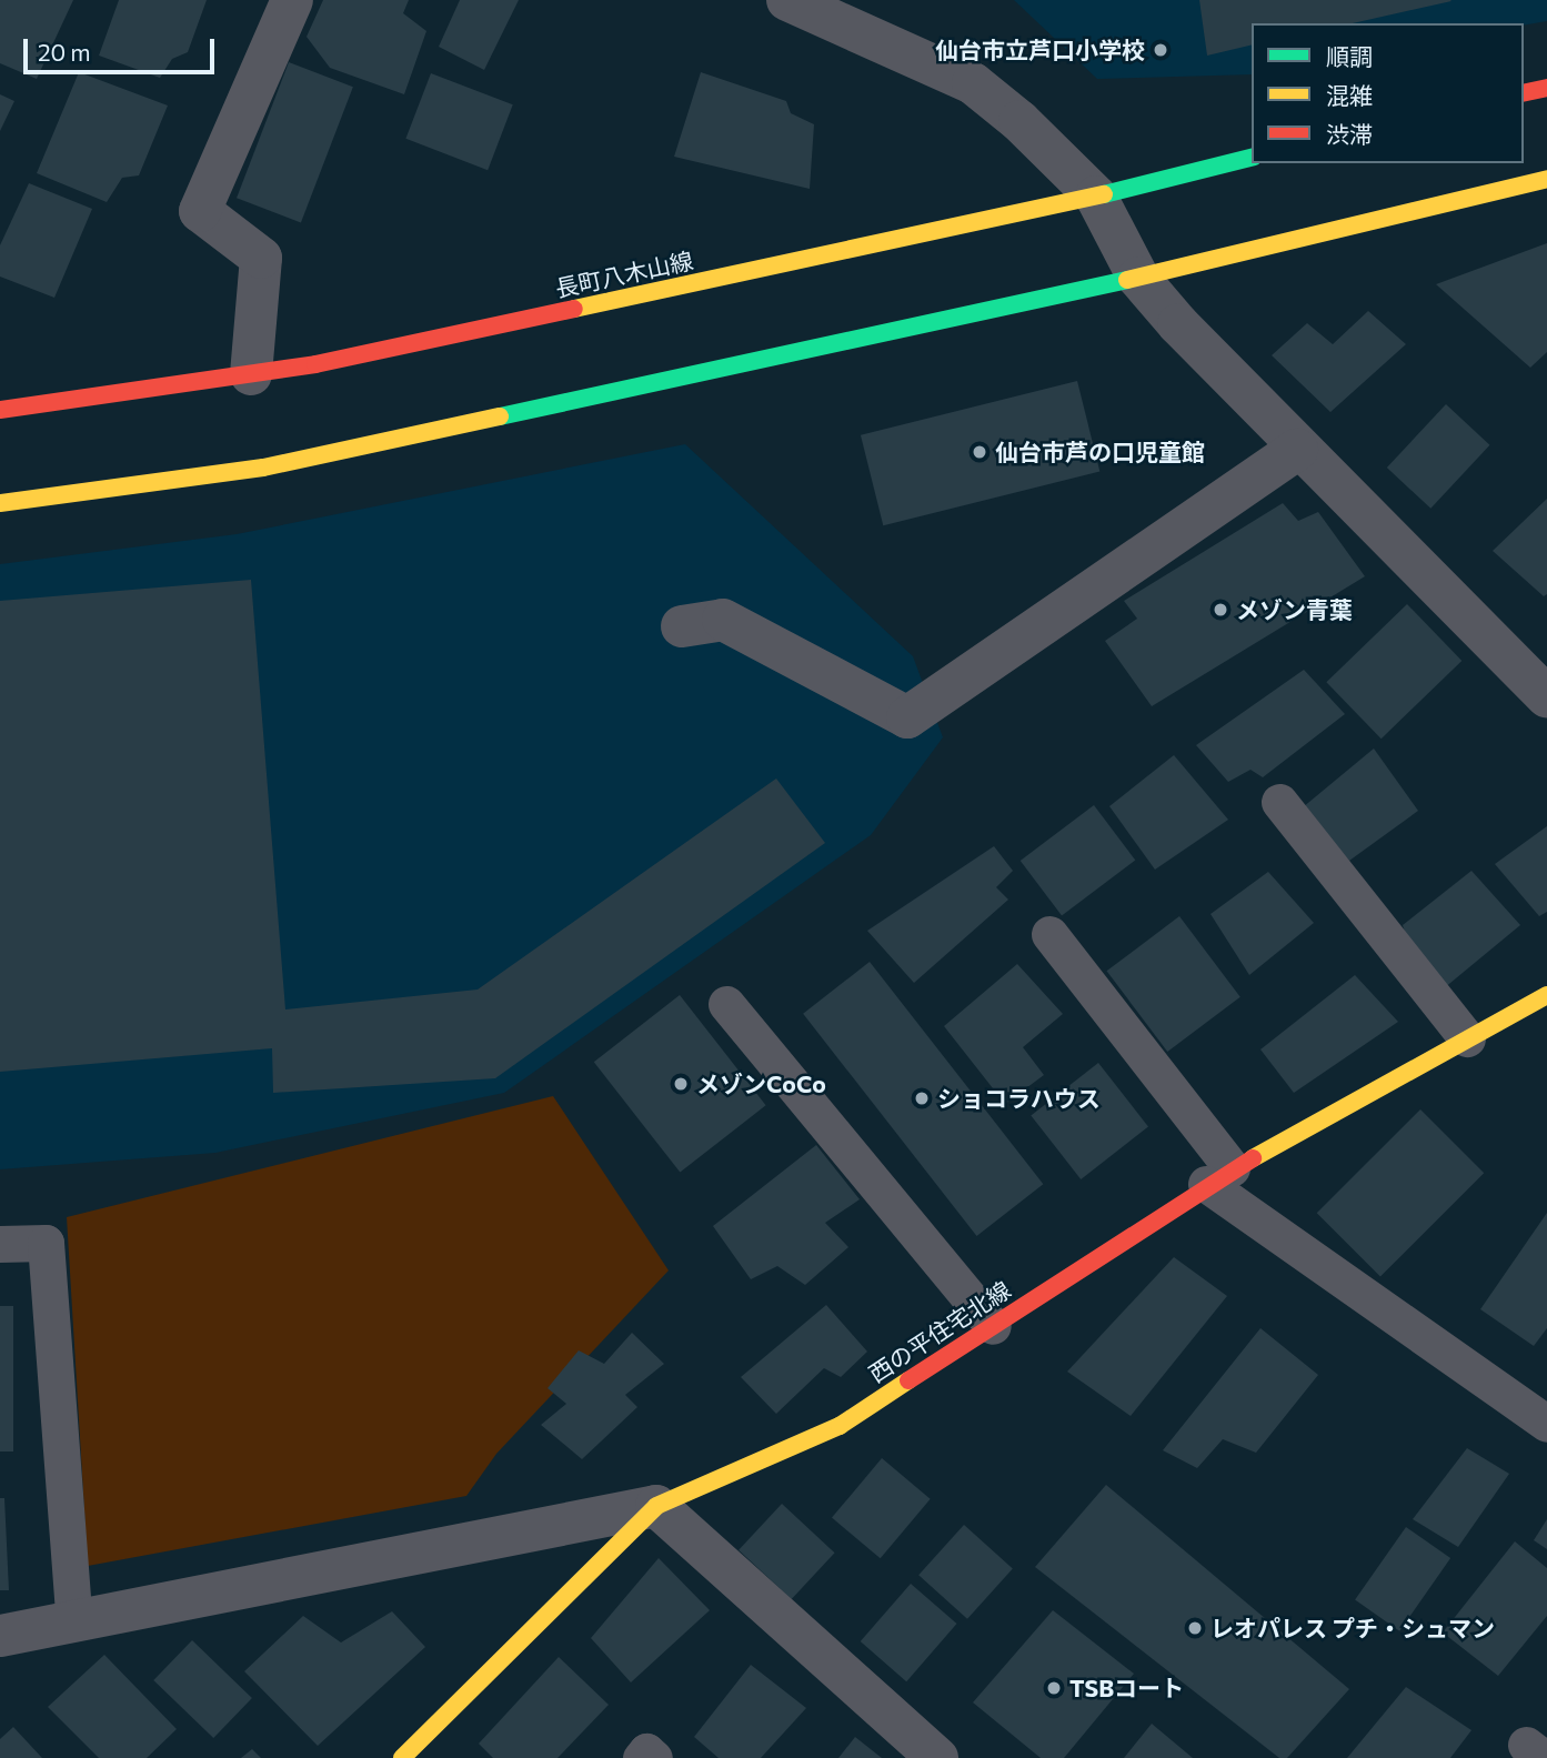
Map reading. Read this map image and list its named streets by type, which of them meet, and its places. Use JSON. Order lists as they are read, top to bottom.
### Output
{
  "streets": {
    "street": ["長町八木山線", "西の平住宅北線"]
  },
  "places": [
    "仙台市立芦口小学校",
    "仙台市芦の口児童館",
    "メゾン青葉",
    "メゾンCoCo",
    "ショコラハウス",
    "レオパレス プチ・シュマン",
    "TSBコート"
  ],
  "legend": ["順調", "混雑", "渋滞"],
  "scale_bar": "20 m"
}
